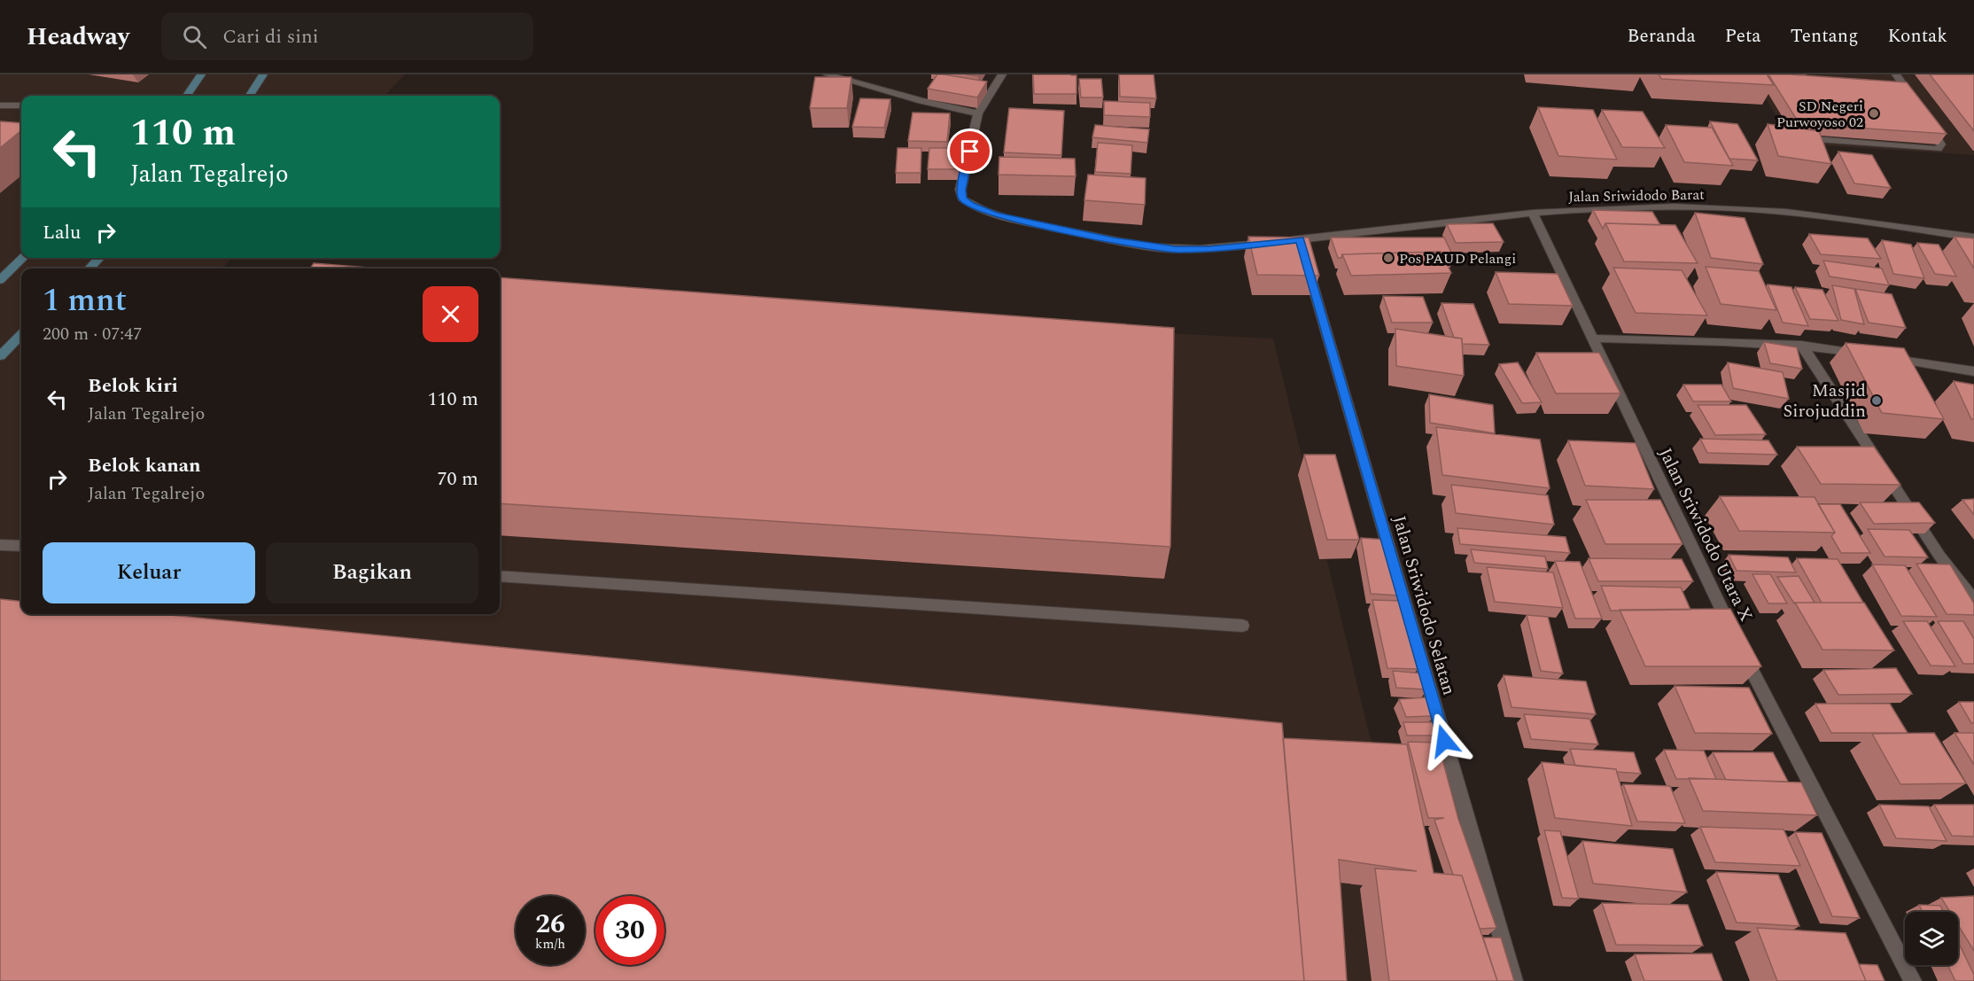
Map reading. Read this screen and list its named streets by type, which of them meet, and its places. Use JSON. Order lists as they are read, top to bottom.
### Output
{
  "streets": {
    "street": ["Jalan Sriwidodo Barat", "Jalan Sriwidodo Utara X", "Jalan Sriwidodo Selatan"]
  },
  "crossings": [
    ["Jalan Sriwidodo Barat", "Jalan Sriwidodo Utara X"],
    ["Jalan Sriwidodo Barat", "Jalan Sriwidodo Selatan"]
  ],
  "places": ["SD Negeri Purwoyoso 02", "Pos PAUD Pelangi", "Masjid Sirojuddin"],
  "page": {
    "header": "Headway",
    "search": "Cari di sini",
    "nav": [
      "Beranda",
      "Peta",
      "Tentang",
      "Kontak"
    ],
    "turn": ["110 m", "Jalan Tegalrejo"],
    "then": "Lalu",
    "heading": ["1 mnt", "200 m · 07:47"],
    "list": [
      {
        "name": "Belok kiri",
        "note": "Jalan Tegalrejo",
        "value": "110 m"
      },
      {
        "name": "Belok kanan",
        "note": "Jalan Tegalrejo",
        "value": "70 m"
      }
    ],
    "buttons": ["Keluar", "Bagikan"],
    "speed": "26 km/h",
    "limit": "30"
  }
}
